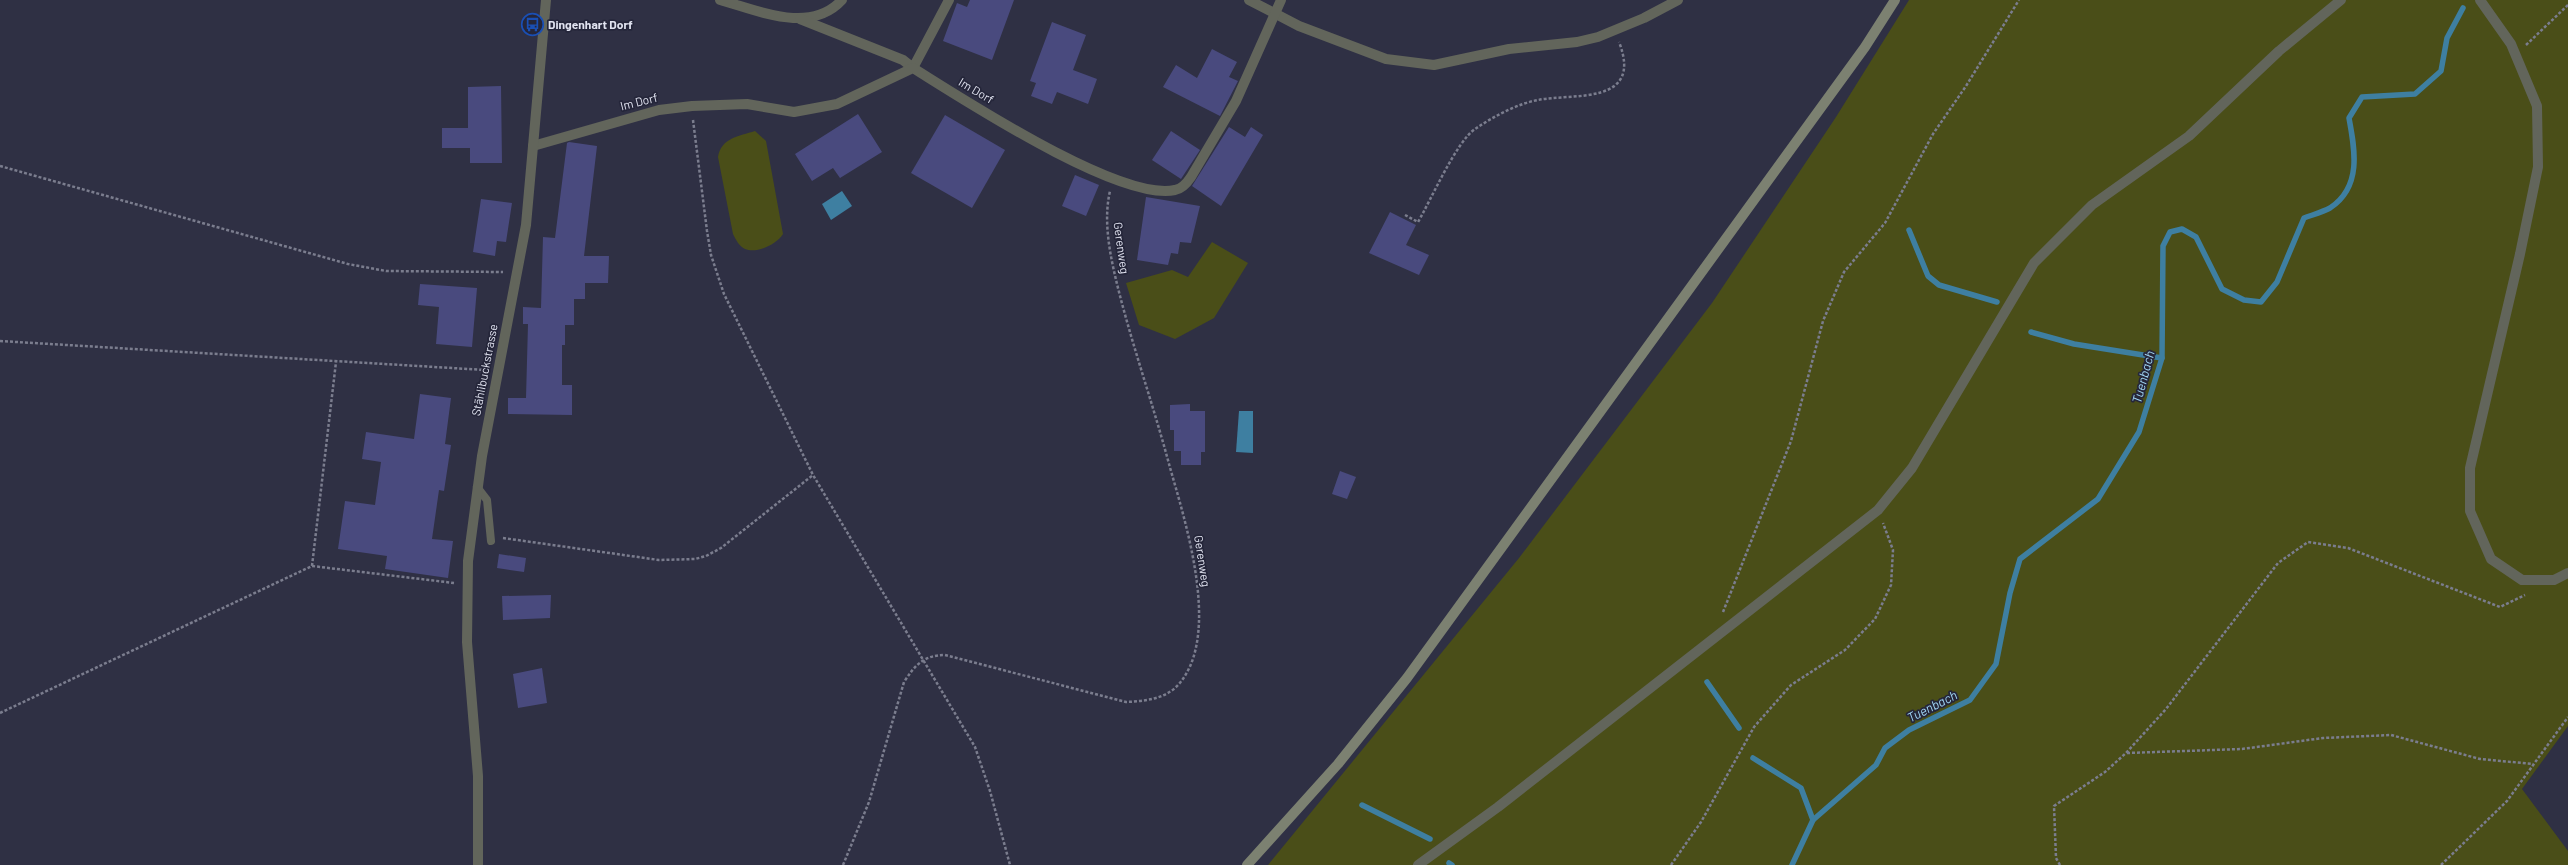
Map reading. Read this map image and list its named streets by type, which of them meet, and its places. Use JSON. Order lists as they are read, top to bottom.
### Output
{
  "streets": {
    "street": ["Im Dorf", "Stählibuckstrasse"],
    "path": ["Gerenweg"]
  },
  "crossings": [
    ["Im Dorf", "Gerenweg"],
    ["Im Dorf", "Stählibuckstrasse"]
  ],
  "water": ["Tuenbach"],
  "places": {
    "bus stop": ["Dingenhart Dorf"]
  }
}
